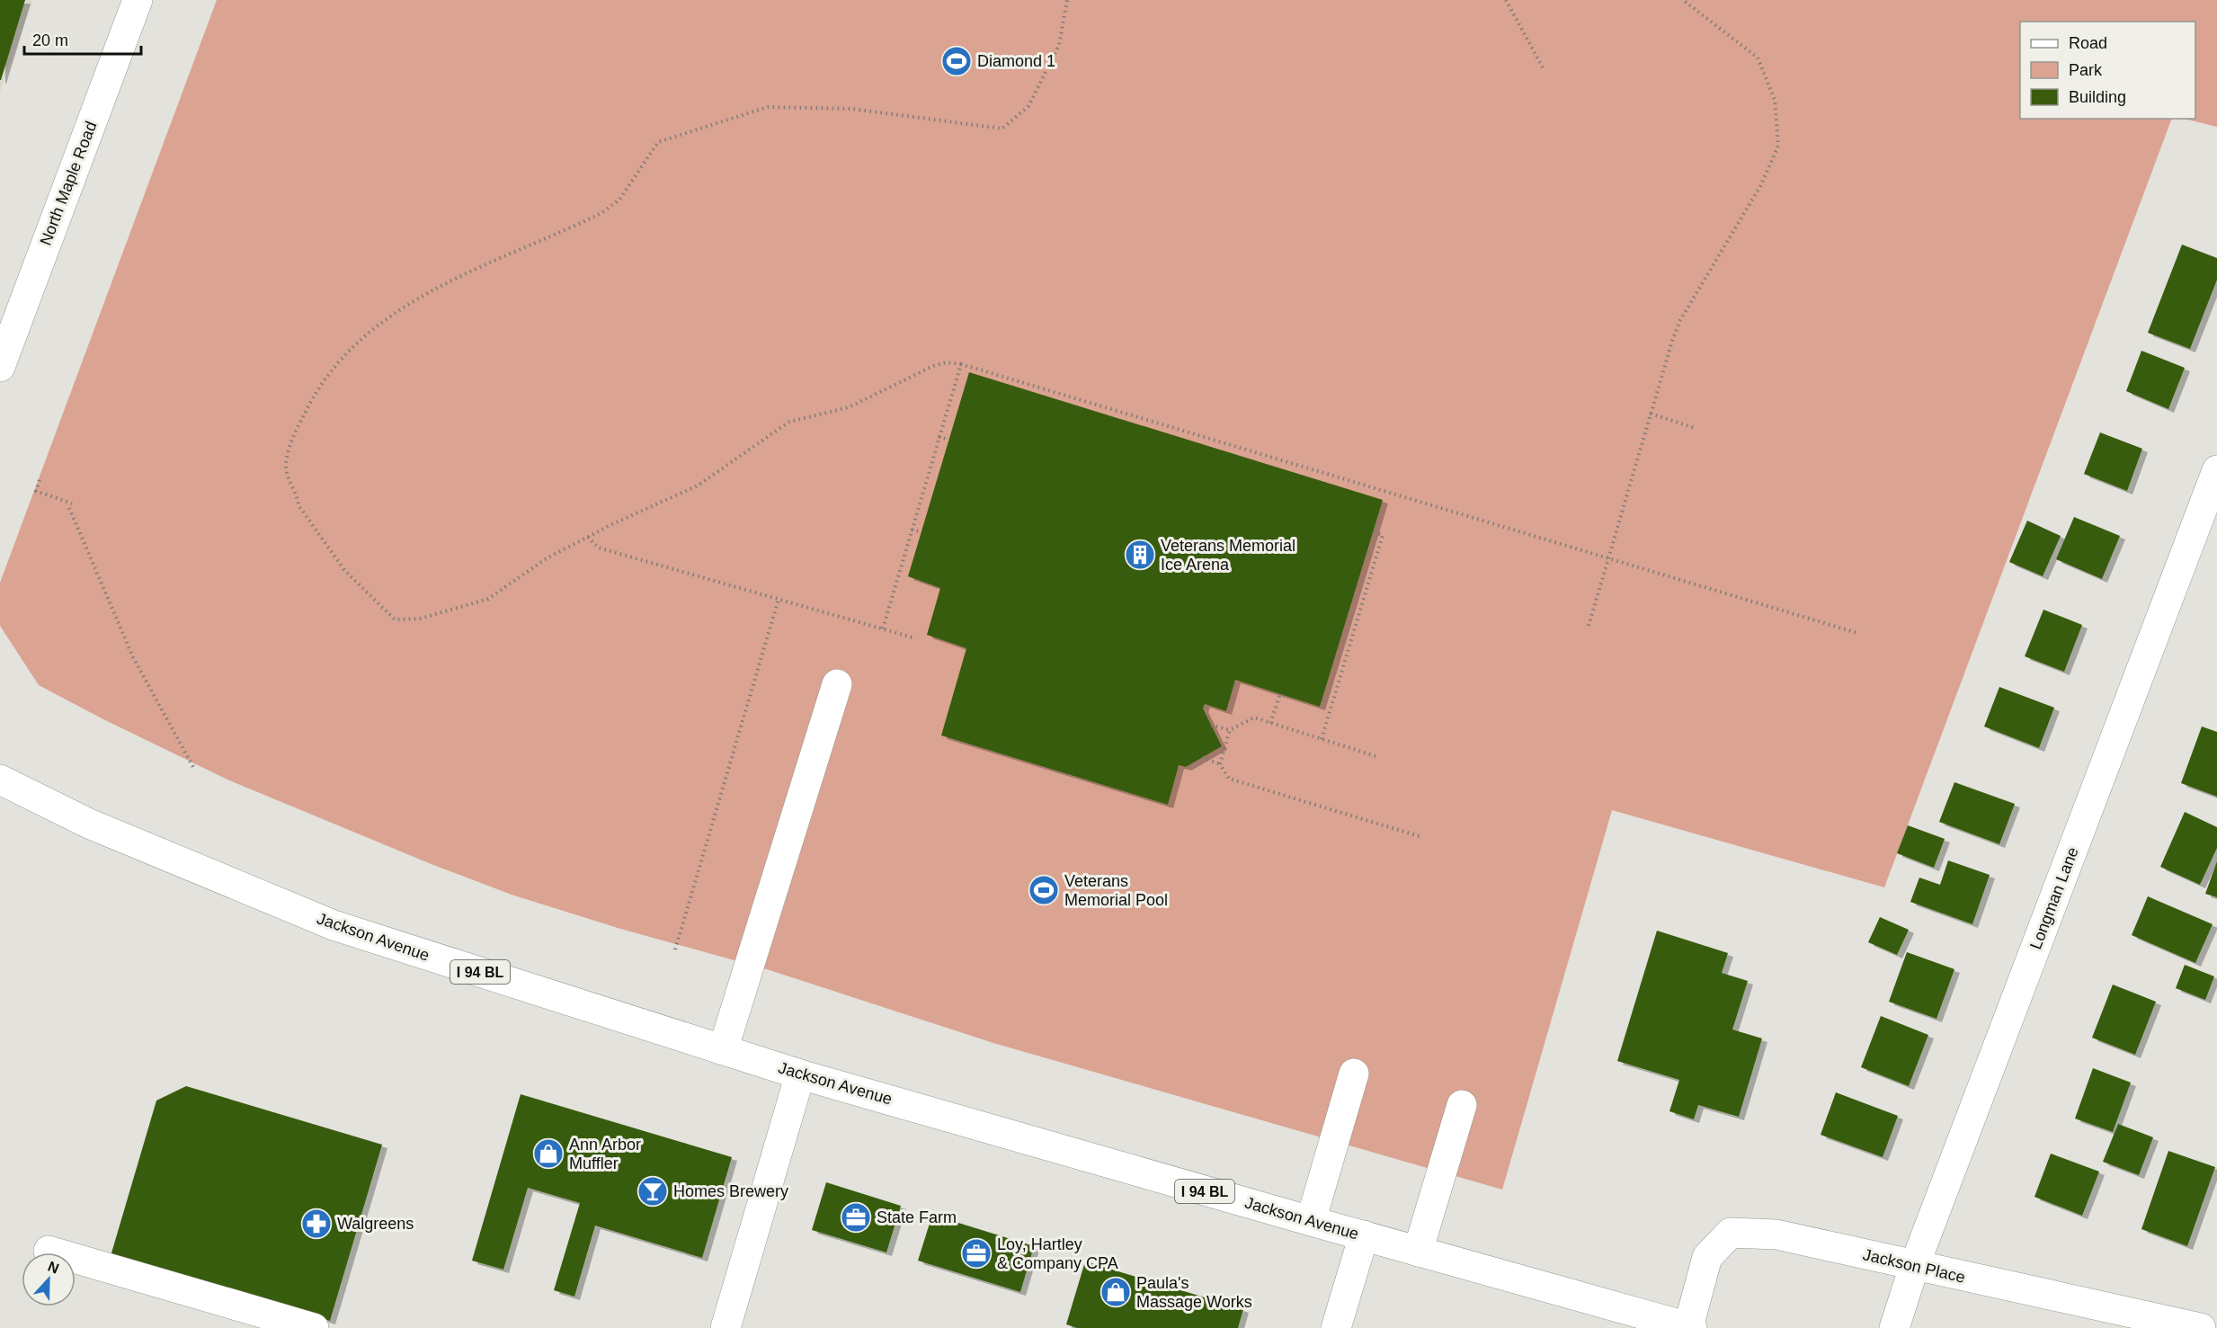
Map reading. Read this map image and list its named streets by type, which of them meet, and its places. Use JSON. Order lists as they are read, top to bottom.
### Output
{
  "streets": {
    "main road": [
      "North Maple Road",
      "Longman Lane",
      "Jackson Avenue",
      "I 94 BL",
      "Jackson Place"
    ]
  },
  "crossings": [
    ["Longman Lane", "Jackson Place"],
    ["Jackson Avenue", "Jackson Place"]
  ],
  "places": {
    "sports": ["Diamond 1", "Veterans Memorial Pool"],
    "building": ["Veterans Memorial Ice Arena"],
    "shop": ["Ann Arbor Muffler", "Paula's Massage Works"],
    "bar": ["Homes Brewery"],
    "office": ["State Farm", "Loy, Hartley & Company CPA"],
    "pharmacy": ["Walgreens"]
  },
  "legend": ["Road", "Park", "Building"],
  "scale_bar": "20 m",
  "north": "top"
}
